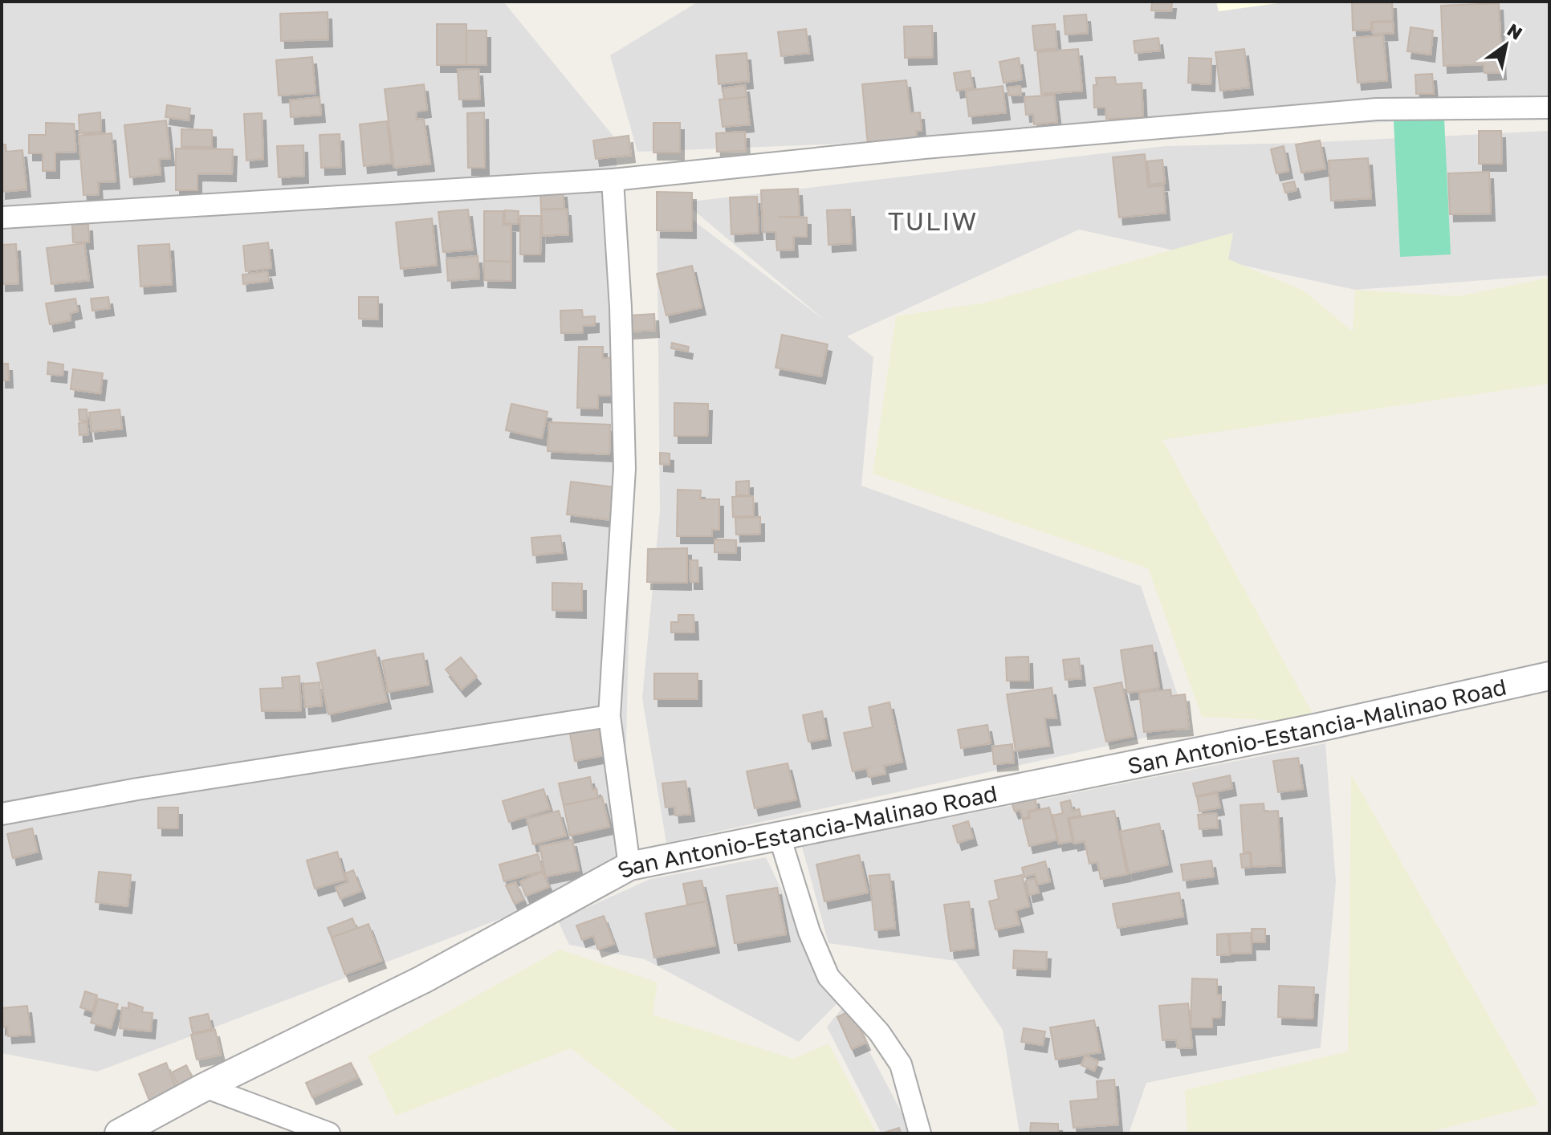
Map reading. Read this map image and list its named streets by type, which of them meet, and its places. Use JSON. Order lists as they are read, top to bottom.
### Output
{
  "streets": {
    "street": ["San Antonio-Estancia-Malinao Road"]
  },
  "districts": ["TULIW"],
  "north": "top right"
}
